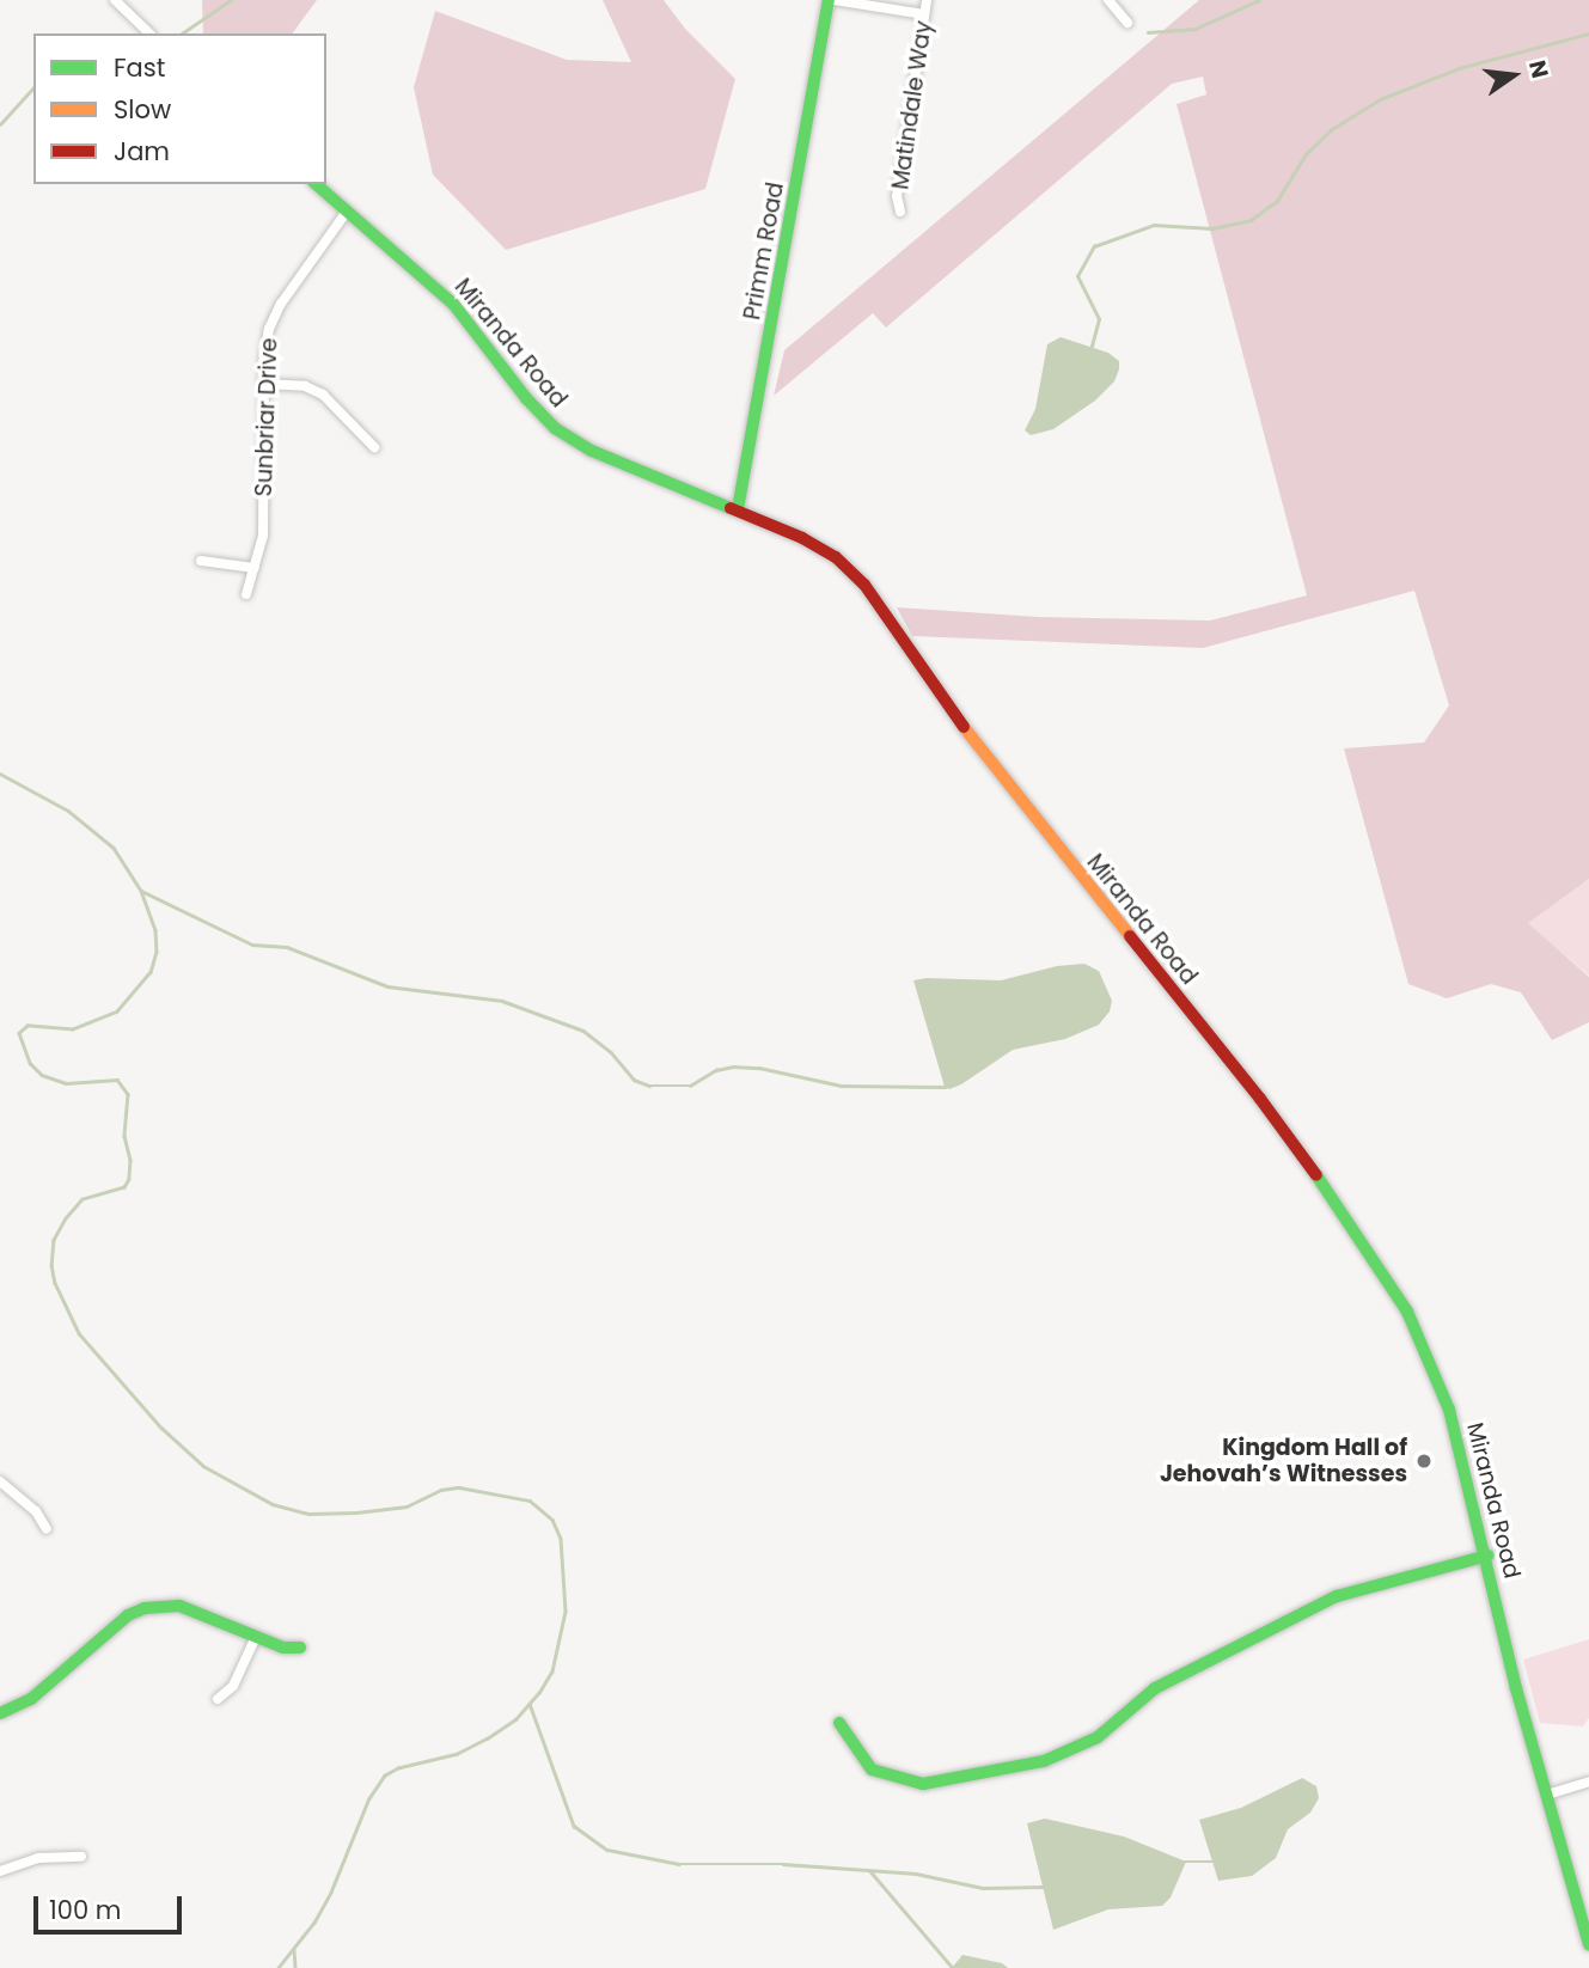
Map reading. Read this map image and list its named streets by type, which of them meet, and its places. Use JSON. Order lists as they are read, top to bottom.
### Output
{
  "streets": {
    "street": [
      "Matindale Way",
      "Primm Road",
      "Miranda Road",
      "Sunbriar Drive"
    ]
  },
  "crossings": [
    ["Primm Road", "Miranda Road"],
    ["Miranda Road", "Sunbriar Drive"]
  ],
  "places": ["Kingdom Hall of Jehovah’s Witnesses"],
  "legend": ["Fast", "Slow", "Jam"],
  "scale_bar": "100 m",
  "north": "right"
}
